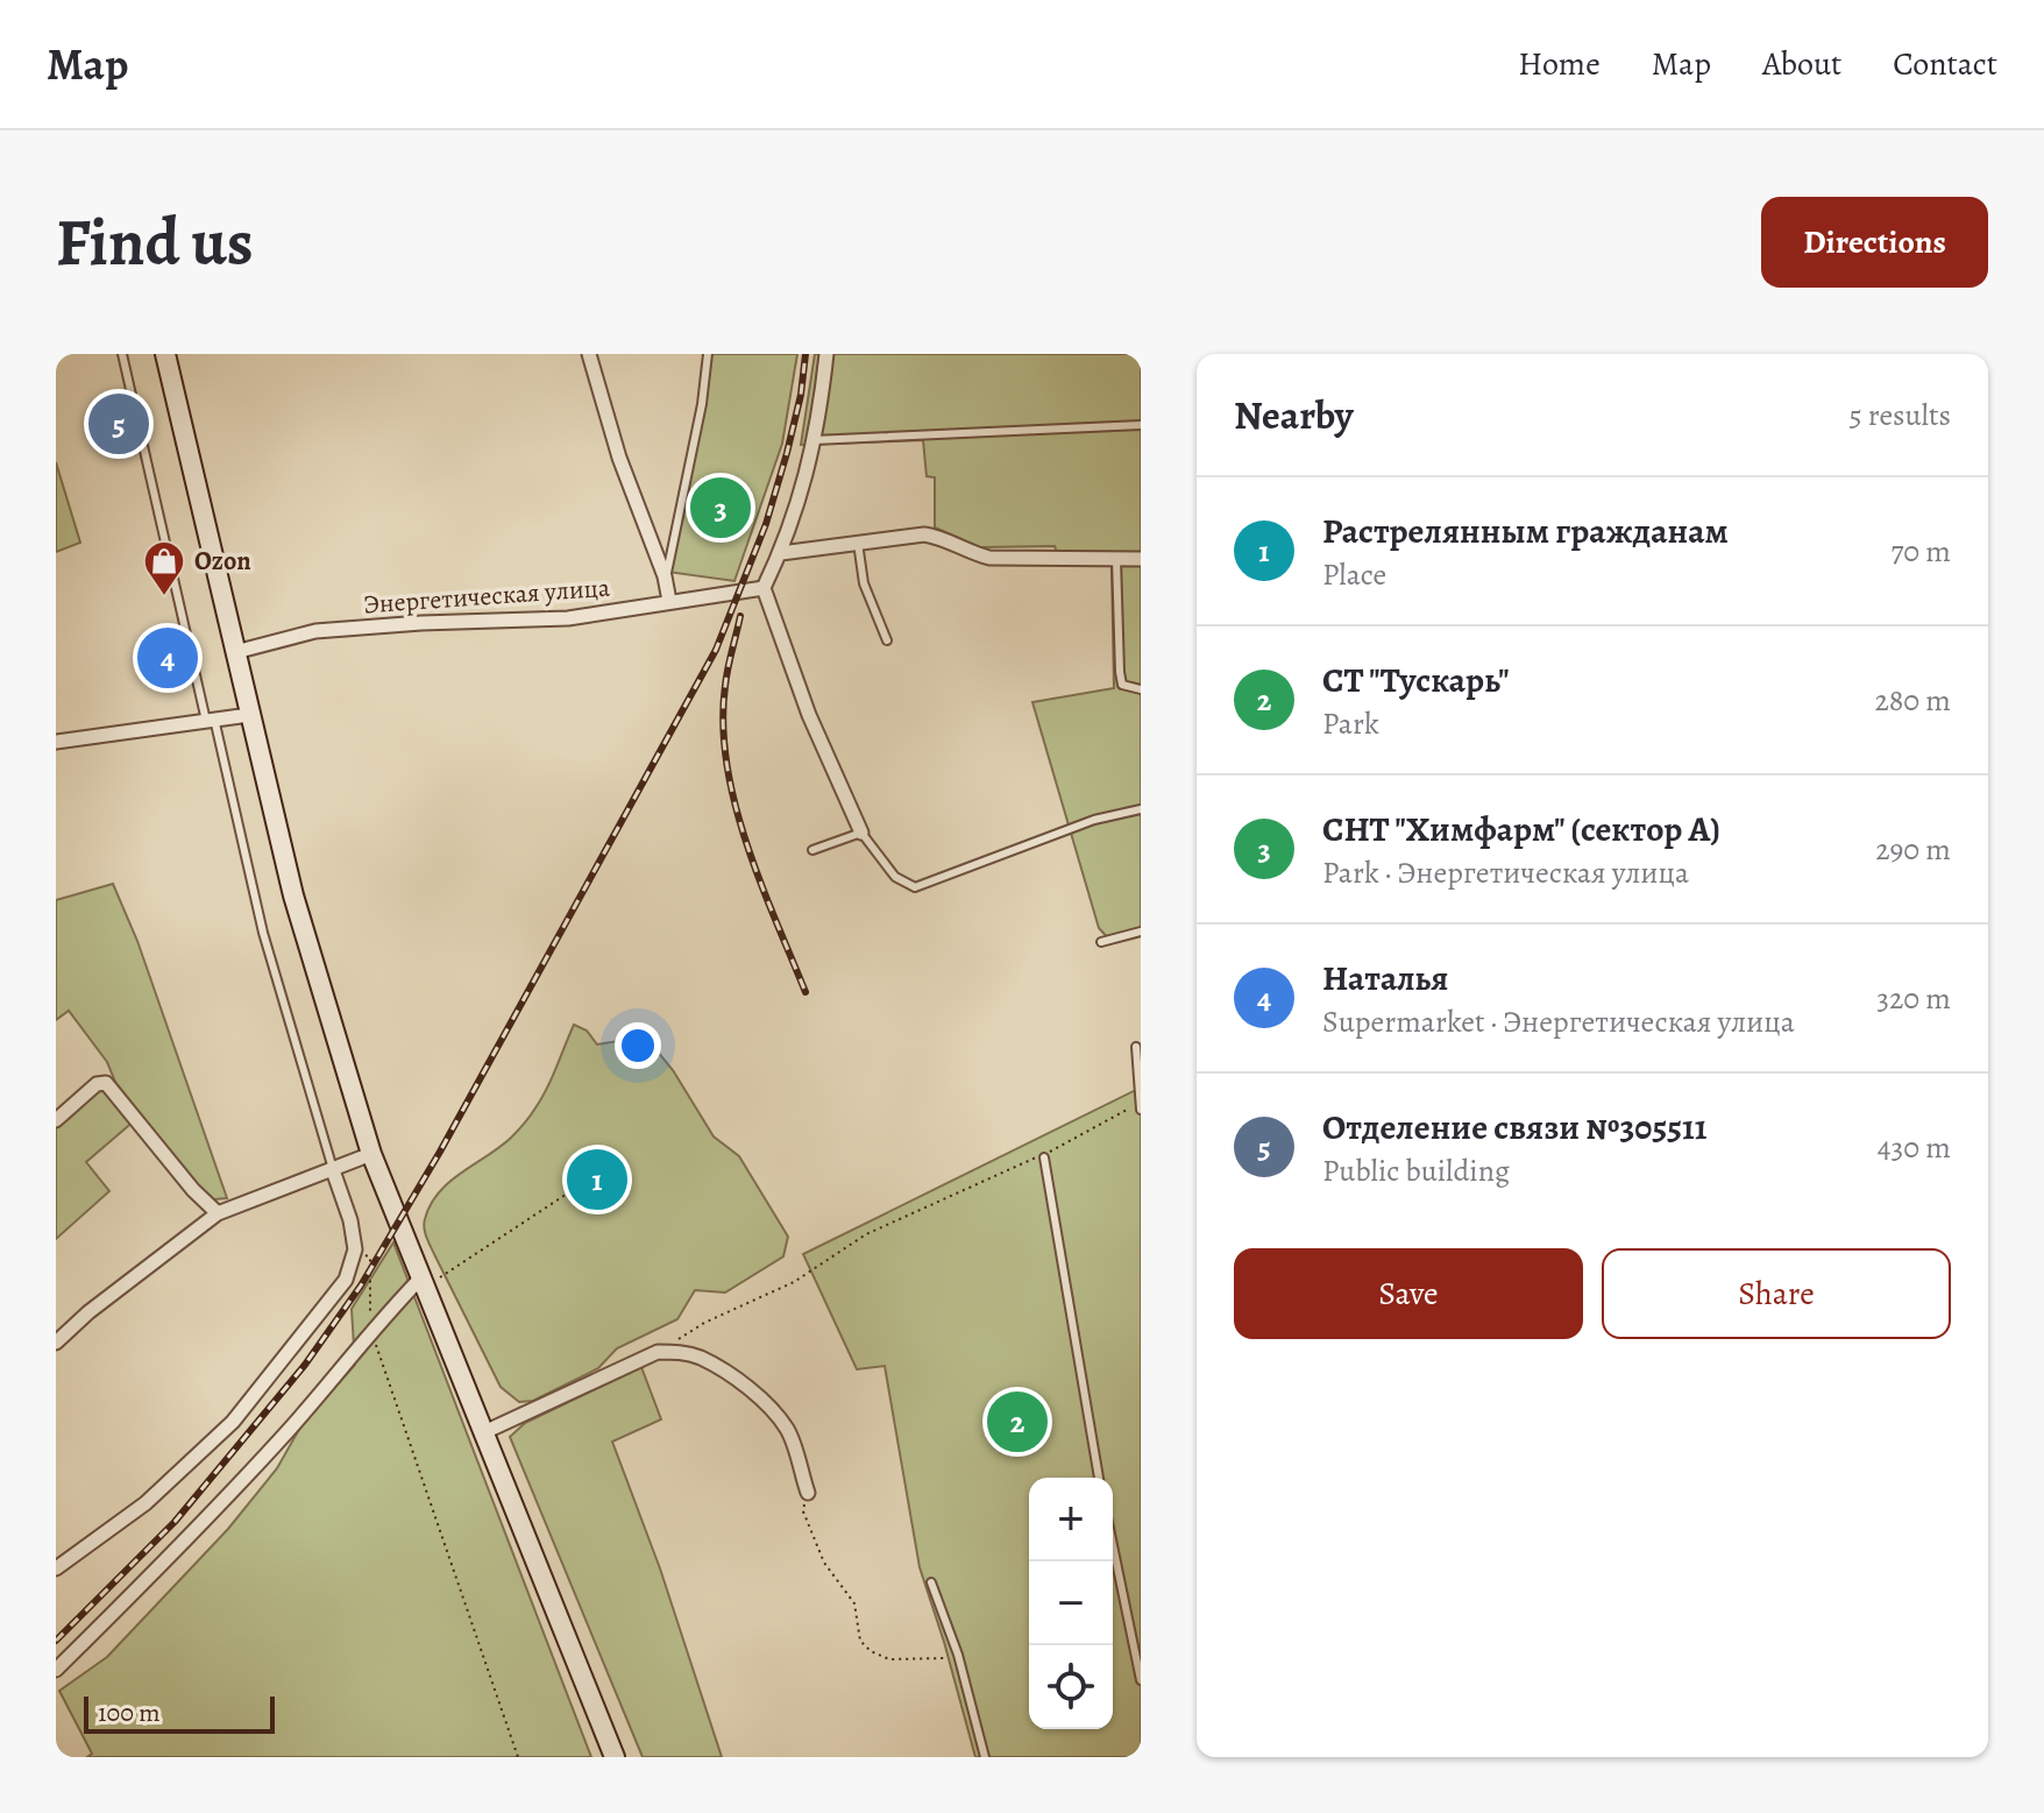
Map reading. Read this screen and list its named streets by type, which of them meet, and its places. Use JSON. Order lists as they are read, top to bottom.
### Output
{
  "streets": {
    "street": ["Энергетическая улица"]
  },
  "places": {
    "shop": ["Ozon"]
  },
  "scale_bar": "100 m",
  "page": {
    "header": "Map",
    "nav": [
      "Home",
      "Map",
      "About",
      "Contact"
    ],
    "buttons": [
      "Directions",
      ["Save", "Share"]
    ],
    "title": "Find us",
    "heading": ["Nearby", "5 results"],
    "pins": [
      "5",
      "3",
      "4",
      "1",
      "2"
    ],
    "list": [
      {
        "mark": "1",
        "name": "Растрелянным гражданам",
        "note": "Place",
        "value": "70 m"
      },
      {
        "mark": "2",
        "name": "СТ \"Тускарь\"",
        "note": "Park",
        "value": "280 m"
      },
      {
        "mark": "3",
        "name": "СНТ \"Химфарм\" (сектор А)",
        "note": "Park · Энергетическая улица",
        "value": "290 m"
      },
      {
        "mark": "4",
        "name": "Наталья",
        "note": "Supermarket · Энергетическая улица",
        "value": "320 m"
      },
      {
        "mark": "5",
        "name": "Отделение связи №305511",
        "note": "Public building",
        "value": "430 m"
      }
    ],
    "map_buttons": ["+", "−"],
    "scale": "100 m"
  }
}
